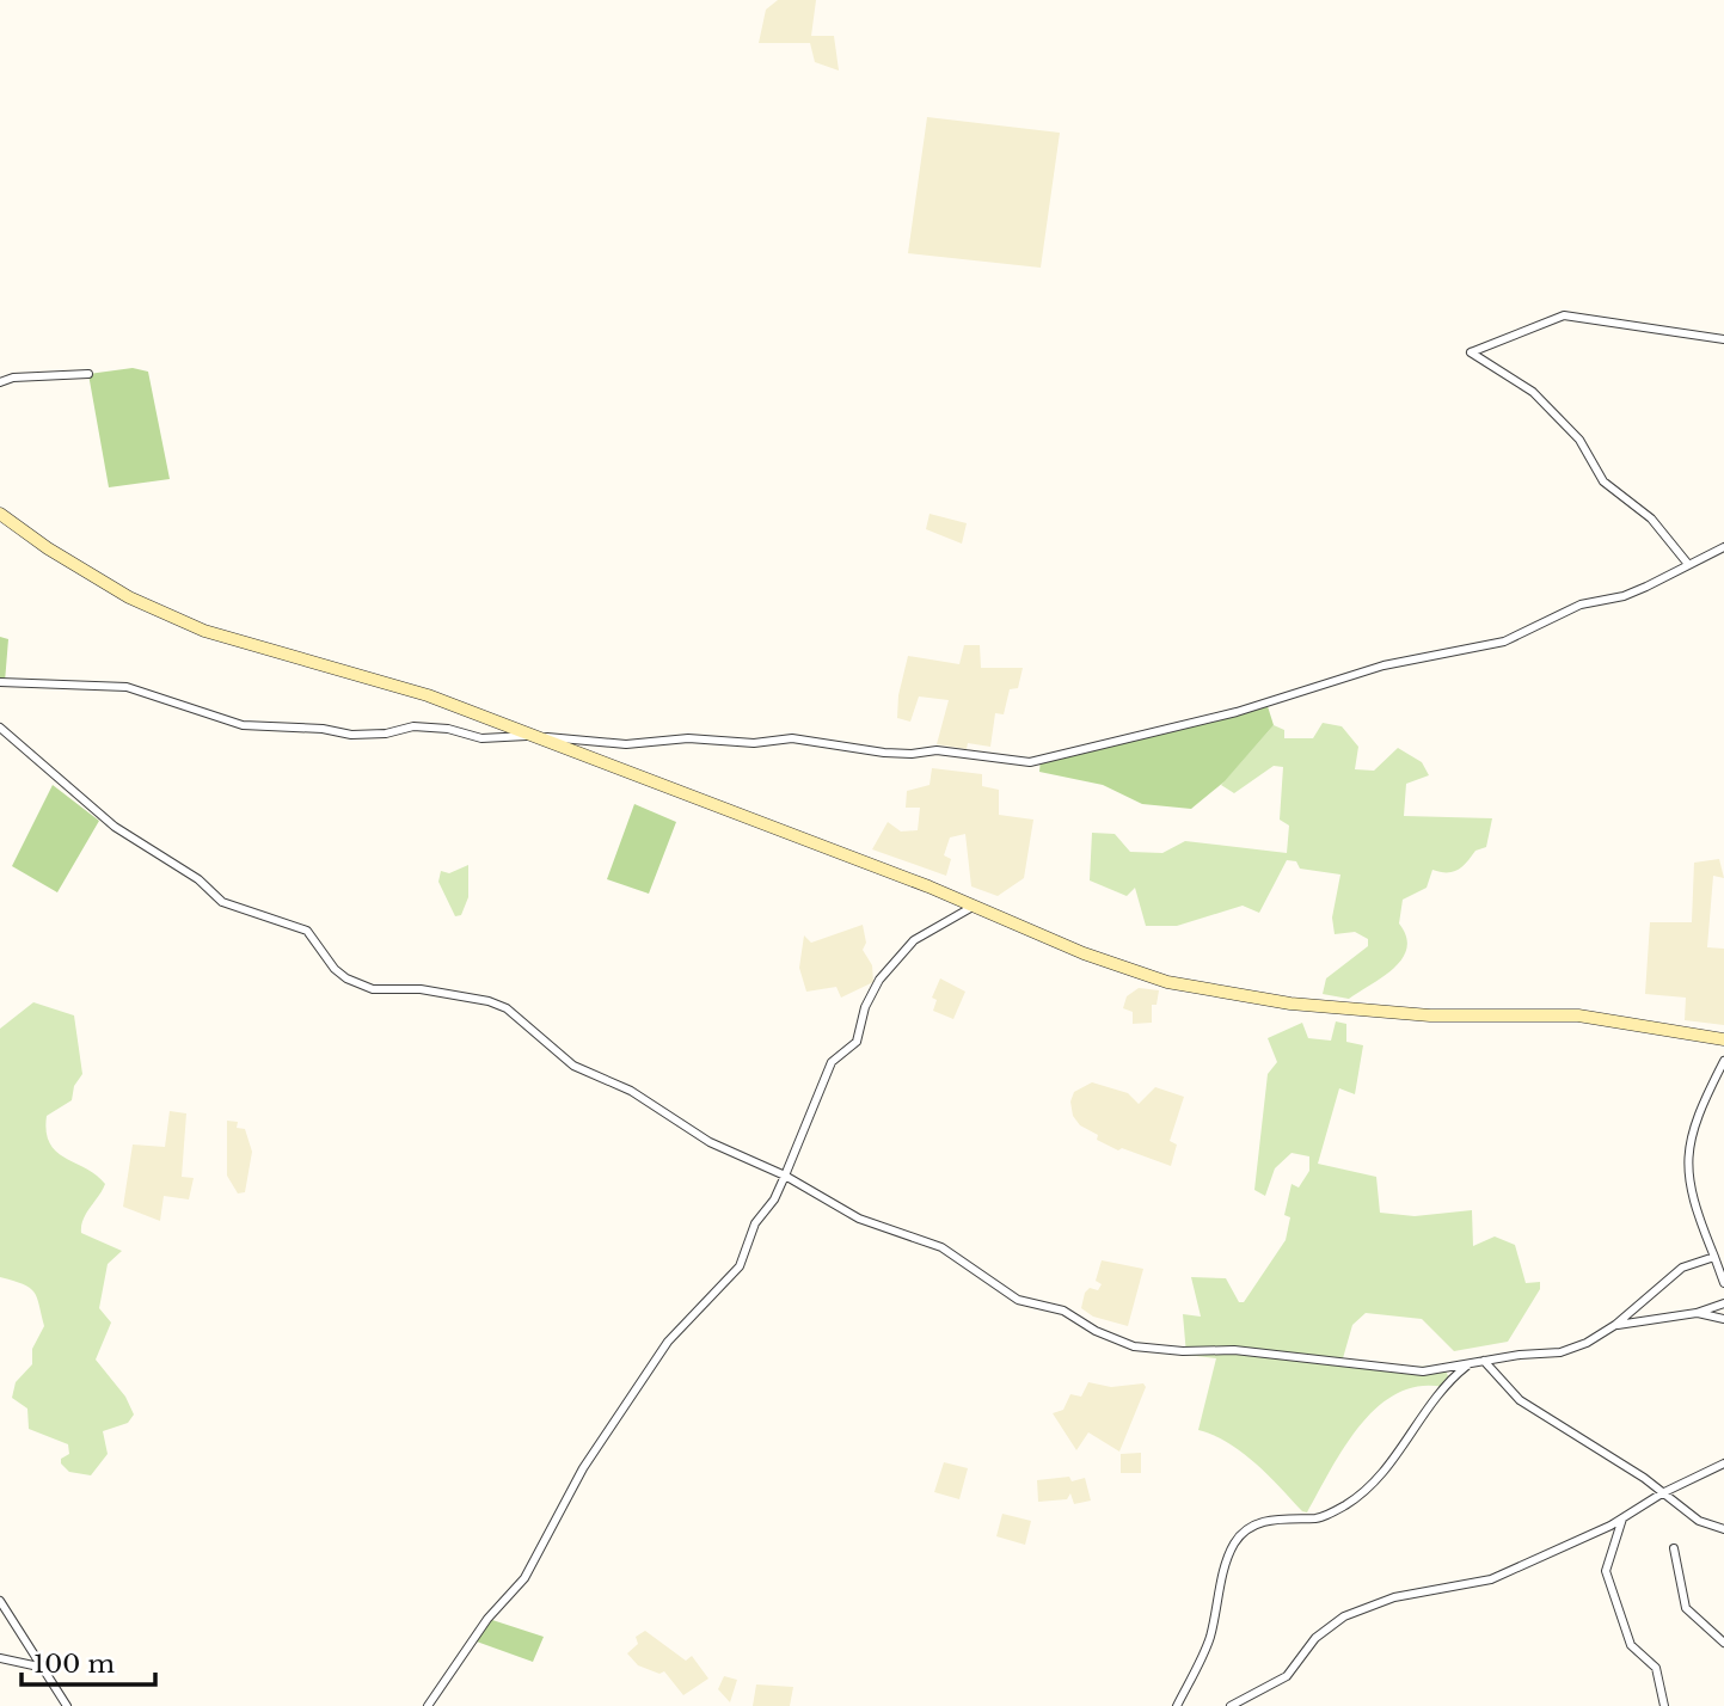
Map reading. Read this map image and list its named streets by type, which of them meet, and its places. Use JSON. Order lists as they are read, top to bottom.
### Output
{
  "scale_bar": "100 m"
}
